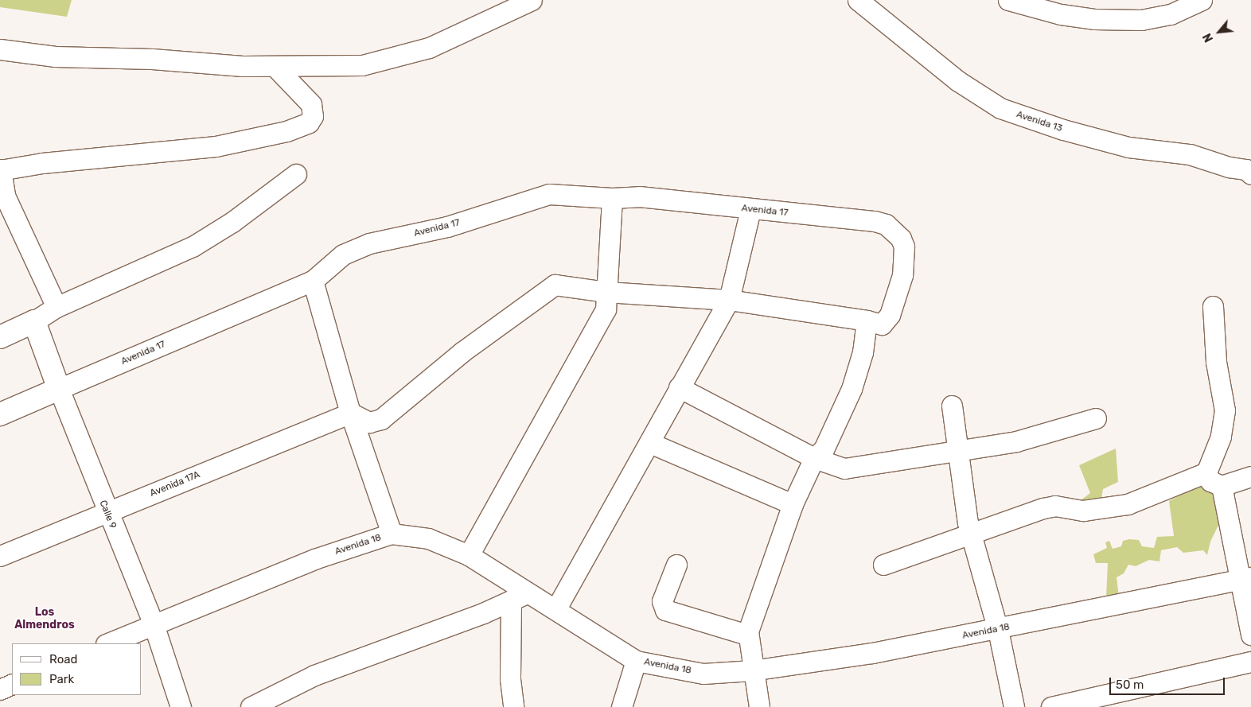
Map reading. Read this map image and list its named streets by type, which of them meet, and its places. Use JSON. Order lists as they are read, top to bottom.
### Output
{
  "streets": {
    "main road": ["Avenida 17", "Calle 9"],
    "street": ["Avenida 13", "Avenida 17A", "Avenida 18"]
  },
  "crossings": [
    ["Avenida 17", "Calle 9"],
    ["Avenida 17A", "Calle 9"],
    ["Calle 9", "Avenida 18"]
  ],
  "districts": ["Los Almendros"],
  "legend": ["Road", "Park"],
  "scale_bar": "50 m",
  "north": "bottom left"
}
